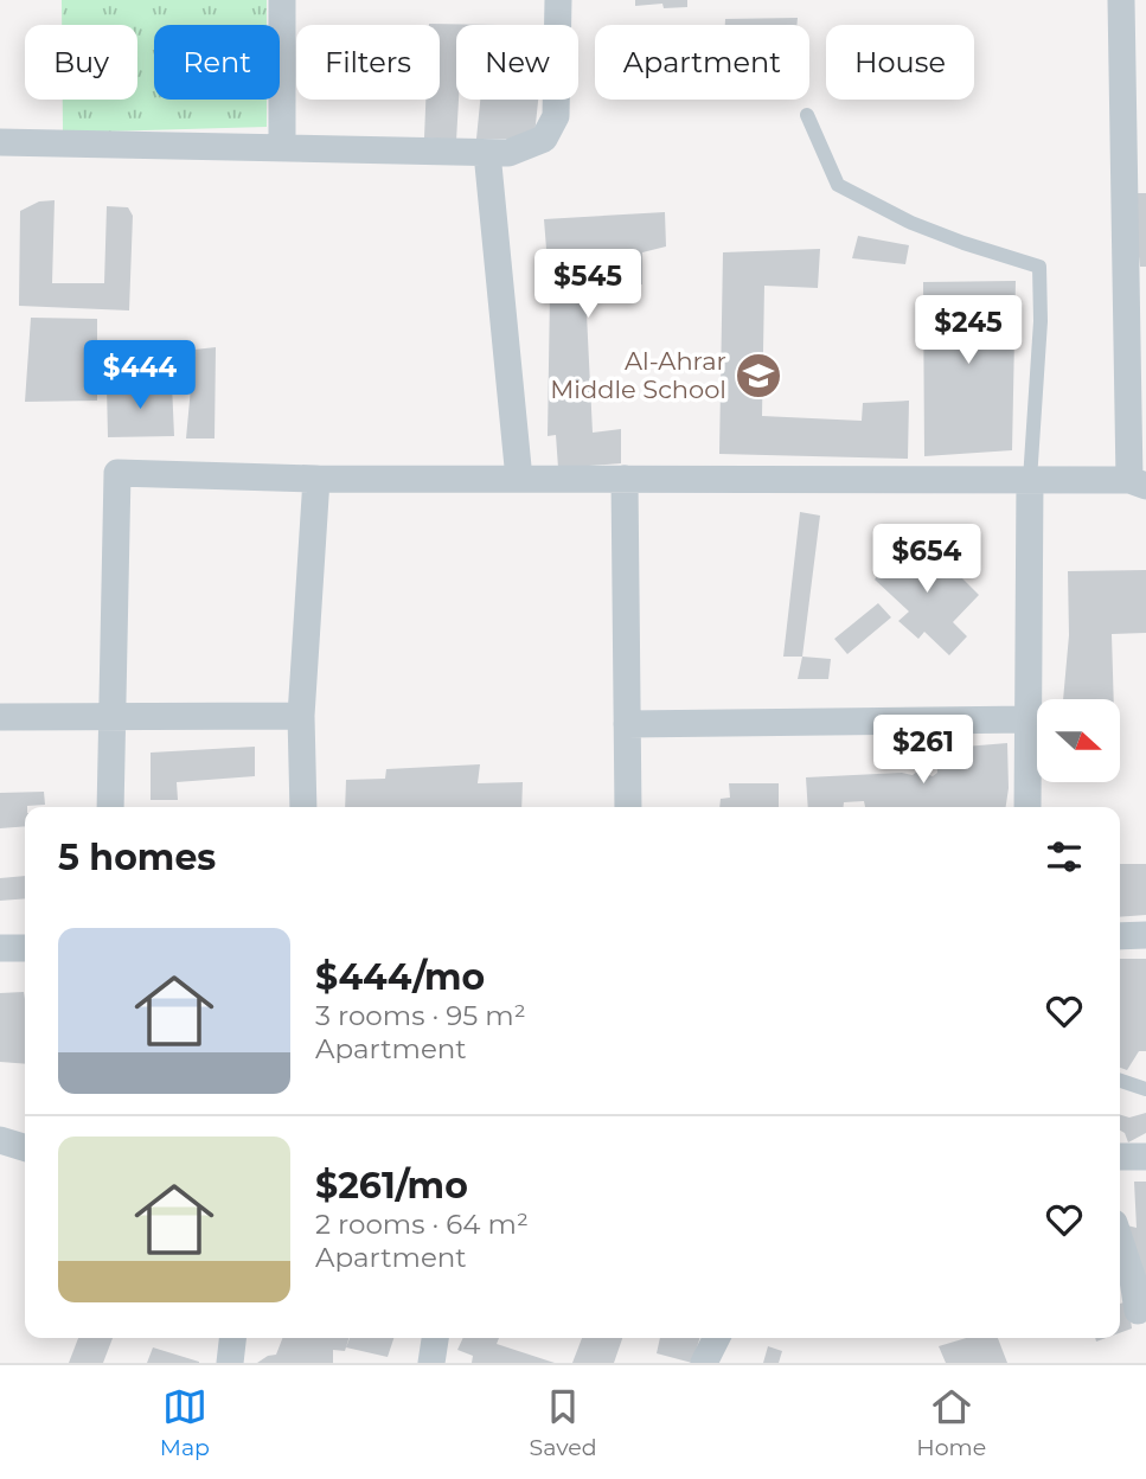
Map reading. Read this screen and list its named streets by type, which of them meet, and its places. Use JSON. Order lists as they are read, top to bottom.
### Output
{
  "places": {
    "school or university": ["Al-Ahrar Middle School"]
  },
  "north": "right",
  "page": {
    "chip": [
      "Buy",
      "Rent",
      "Filters",
      "New",
      "Apartment",
      "House"
    ],
    "price": [
      "$545",
      "$245",
      "$444",
      "$654",
      "$261"
    ],
    "heading": "5 homes",
    "list": [
      {
        "name": "$444/mo",
        "note": "3 rooms · 95 m² · Apartment"
      },
      {
        "name": "$261/mo",
        "note": "2 rooms · 64 m² · Apartment"
      }
    ],
    "tabs": ["Map", "Saved", "Home"]
  }
}
